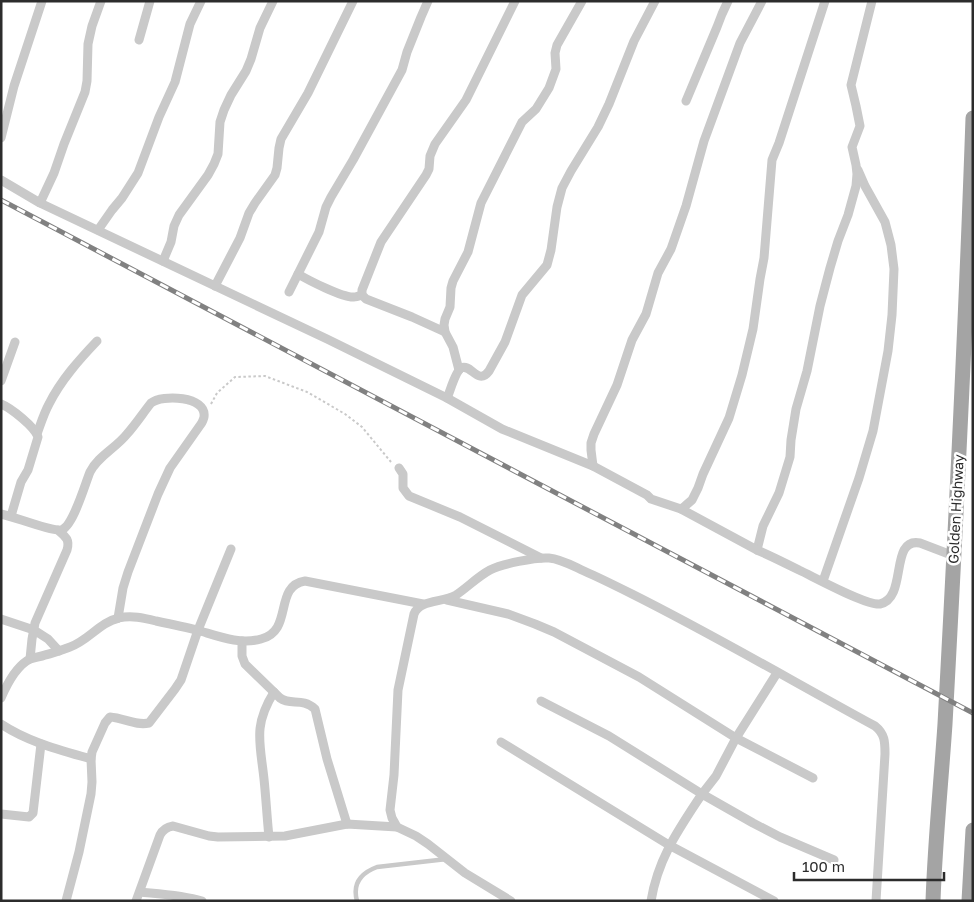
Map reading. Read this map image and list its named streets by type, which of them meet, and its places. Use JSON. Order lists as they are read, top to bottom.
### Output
{
  "streets": {
    "main road": ["Golden Highway"]
  },
  "scale_bar": "100 m"
}
